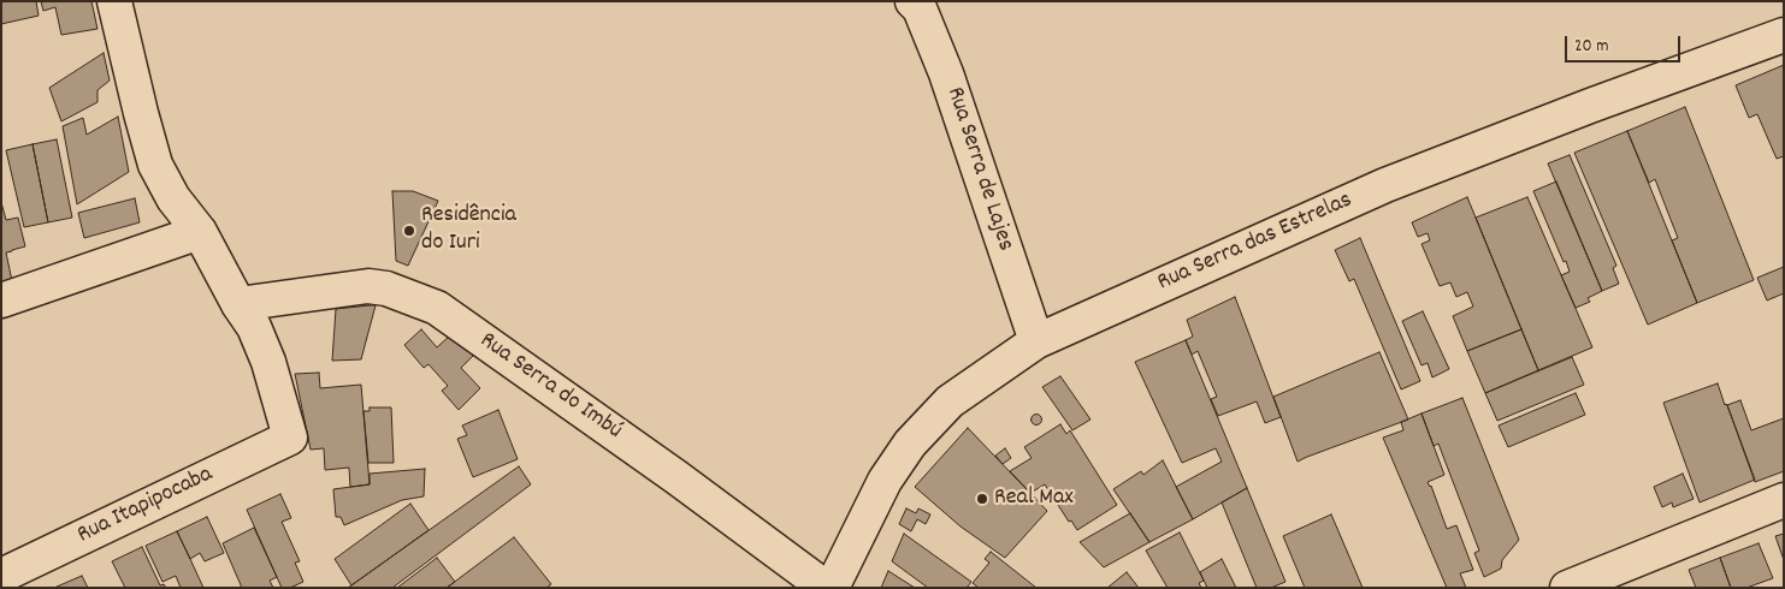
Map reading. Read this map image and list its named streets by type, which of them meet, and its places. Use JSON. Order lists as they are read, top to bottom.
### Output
{
  "streets": {
    "street": [
      "Rua Serra de Lajes",
      "Rua Serra das Estrelas",
      "Rua Serra do Imbú",
      "Rua Itapipocaba"
    ]
  },
  "crossings": [
    ["Rua Serra de Lajes", "Rua Serra das Estrelas"],
    ["Rua Serra do Imbú", "Rua Itapipocaba"]
  ],
  "places": ["Residência do Iuri", "Real Max"],
  "scale_bar": "20 m"
}
